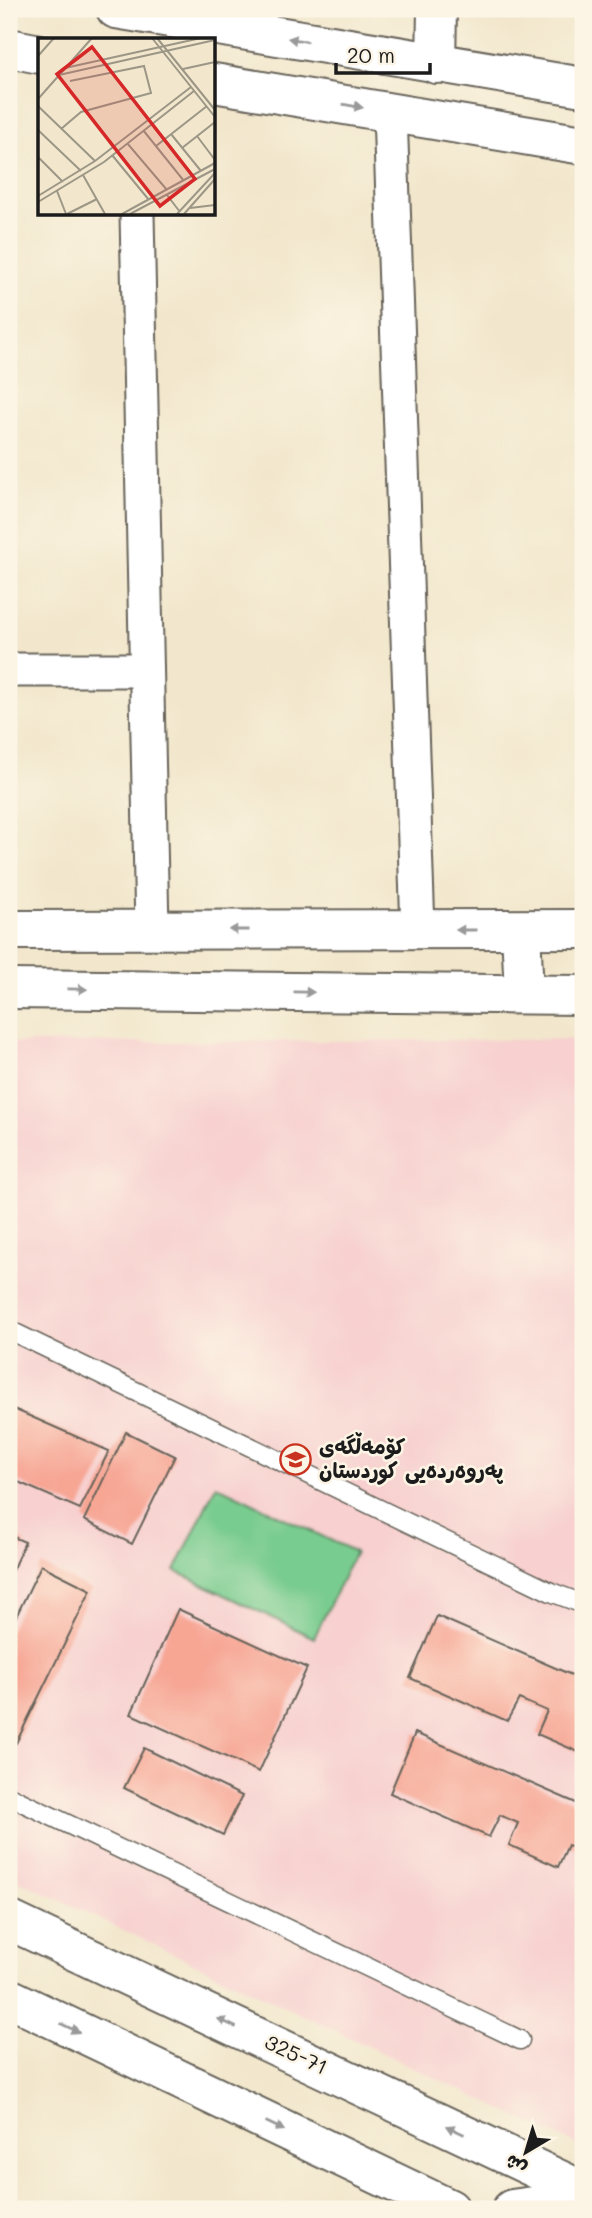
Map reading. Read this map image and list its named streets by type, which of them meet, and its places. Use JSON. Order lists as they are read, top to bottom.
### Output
{
  "streets": {
    "street": ["325-71"]
  },
  "places": {
    "school or university": ["كۆمەڵگەی پەروەردەیی كوردستان"]
  },
  "scale_bar": "20 m",
  "north": "bottom left"
}
